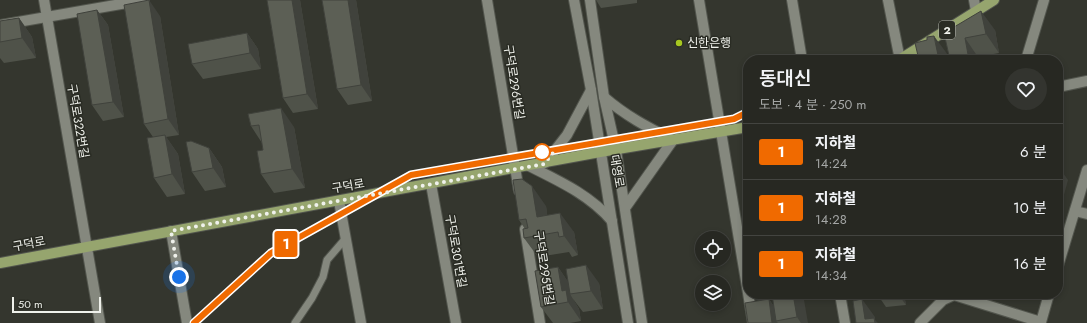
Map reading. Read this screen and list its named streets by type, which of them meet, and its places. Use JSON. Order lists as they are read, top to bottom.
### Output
{
  "streets": {
    "main road": ["2", "구덕로"],
    "street": [
      "구덕로296번길",
      "구덕로322번길",
      "대영로",
      "구덕로301번길",
      "구덕로295번길"
    ]
  },
  "crossings": [
    ["구덕로296번길", "구덕로"],
    ["구덕로322번길", "구덕로"],
    ["대영로", "구덕로"],
    ["구덕로", "구덕로301번길"]
  ],
  "places": ["신한은행"],
  "lines": ["metro line 1"],
  "scale_bar": "50 m",
  "page": {
    "on_map": "1",
    "heading": ["동대신", "도보 · 4 분 · 250 m"],
    "list": [
      {
        "mark": "1",
        "name": "지하철",
        "note": "14:24",
        "value": "6 분"
      },
      {
        "mark": "1",
        "name": "지하철",
        "note": "14:28",
        "value": "10 분"
      },
      {
        "mark": "1",
        "name": "지하철",
        "note": "14:34",
        "value": "16 분"
      }
    ],
    "scale": "50 m"
  }
}
